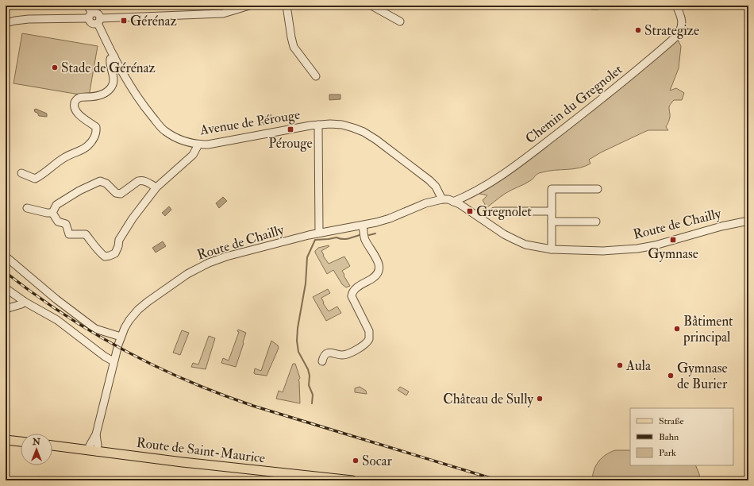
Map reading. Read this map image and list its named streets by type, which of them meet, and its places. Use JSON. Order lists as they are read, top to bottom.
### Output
{
  "streets": {
    "main road": ["Route de Saint-Maurice"],
    "street": ["Chemin du Gregnolet", "Avenue de Pérouge", "Route de Chailly"]
  },
  "crossings": [
    ["Chemin du Gregnolet", "Route de Chailly"],
    ["Avenue de Pérouge", "Route de Chailly"],
    ["Route de Chailly", "Route de Saint-Maurice"]
  ],
  "places": {
    "transit": [
      "Gérénaz",
      "Pérouge",
      "Gregnolet",
      "Gymnase"
    ],
    "other": [
      "Strategize",
      "Stade de Gérénaz",
      "Bâtiment principal",
      "Aula",
      "Gymnase de Burier",
      "Château de Sully",
      "Socar"
    ]
  },
  "legend": ["Straße", "Bahn", "Park"],
  "north": "top"
}
